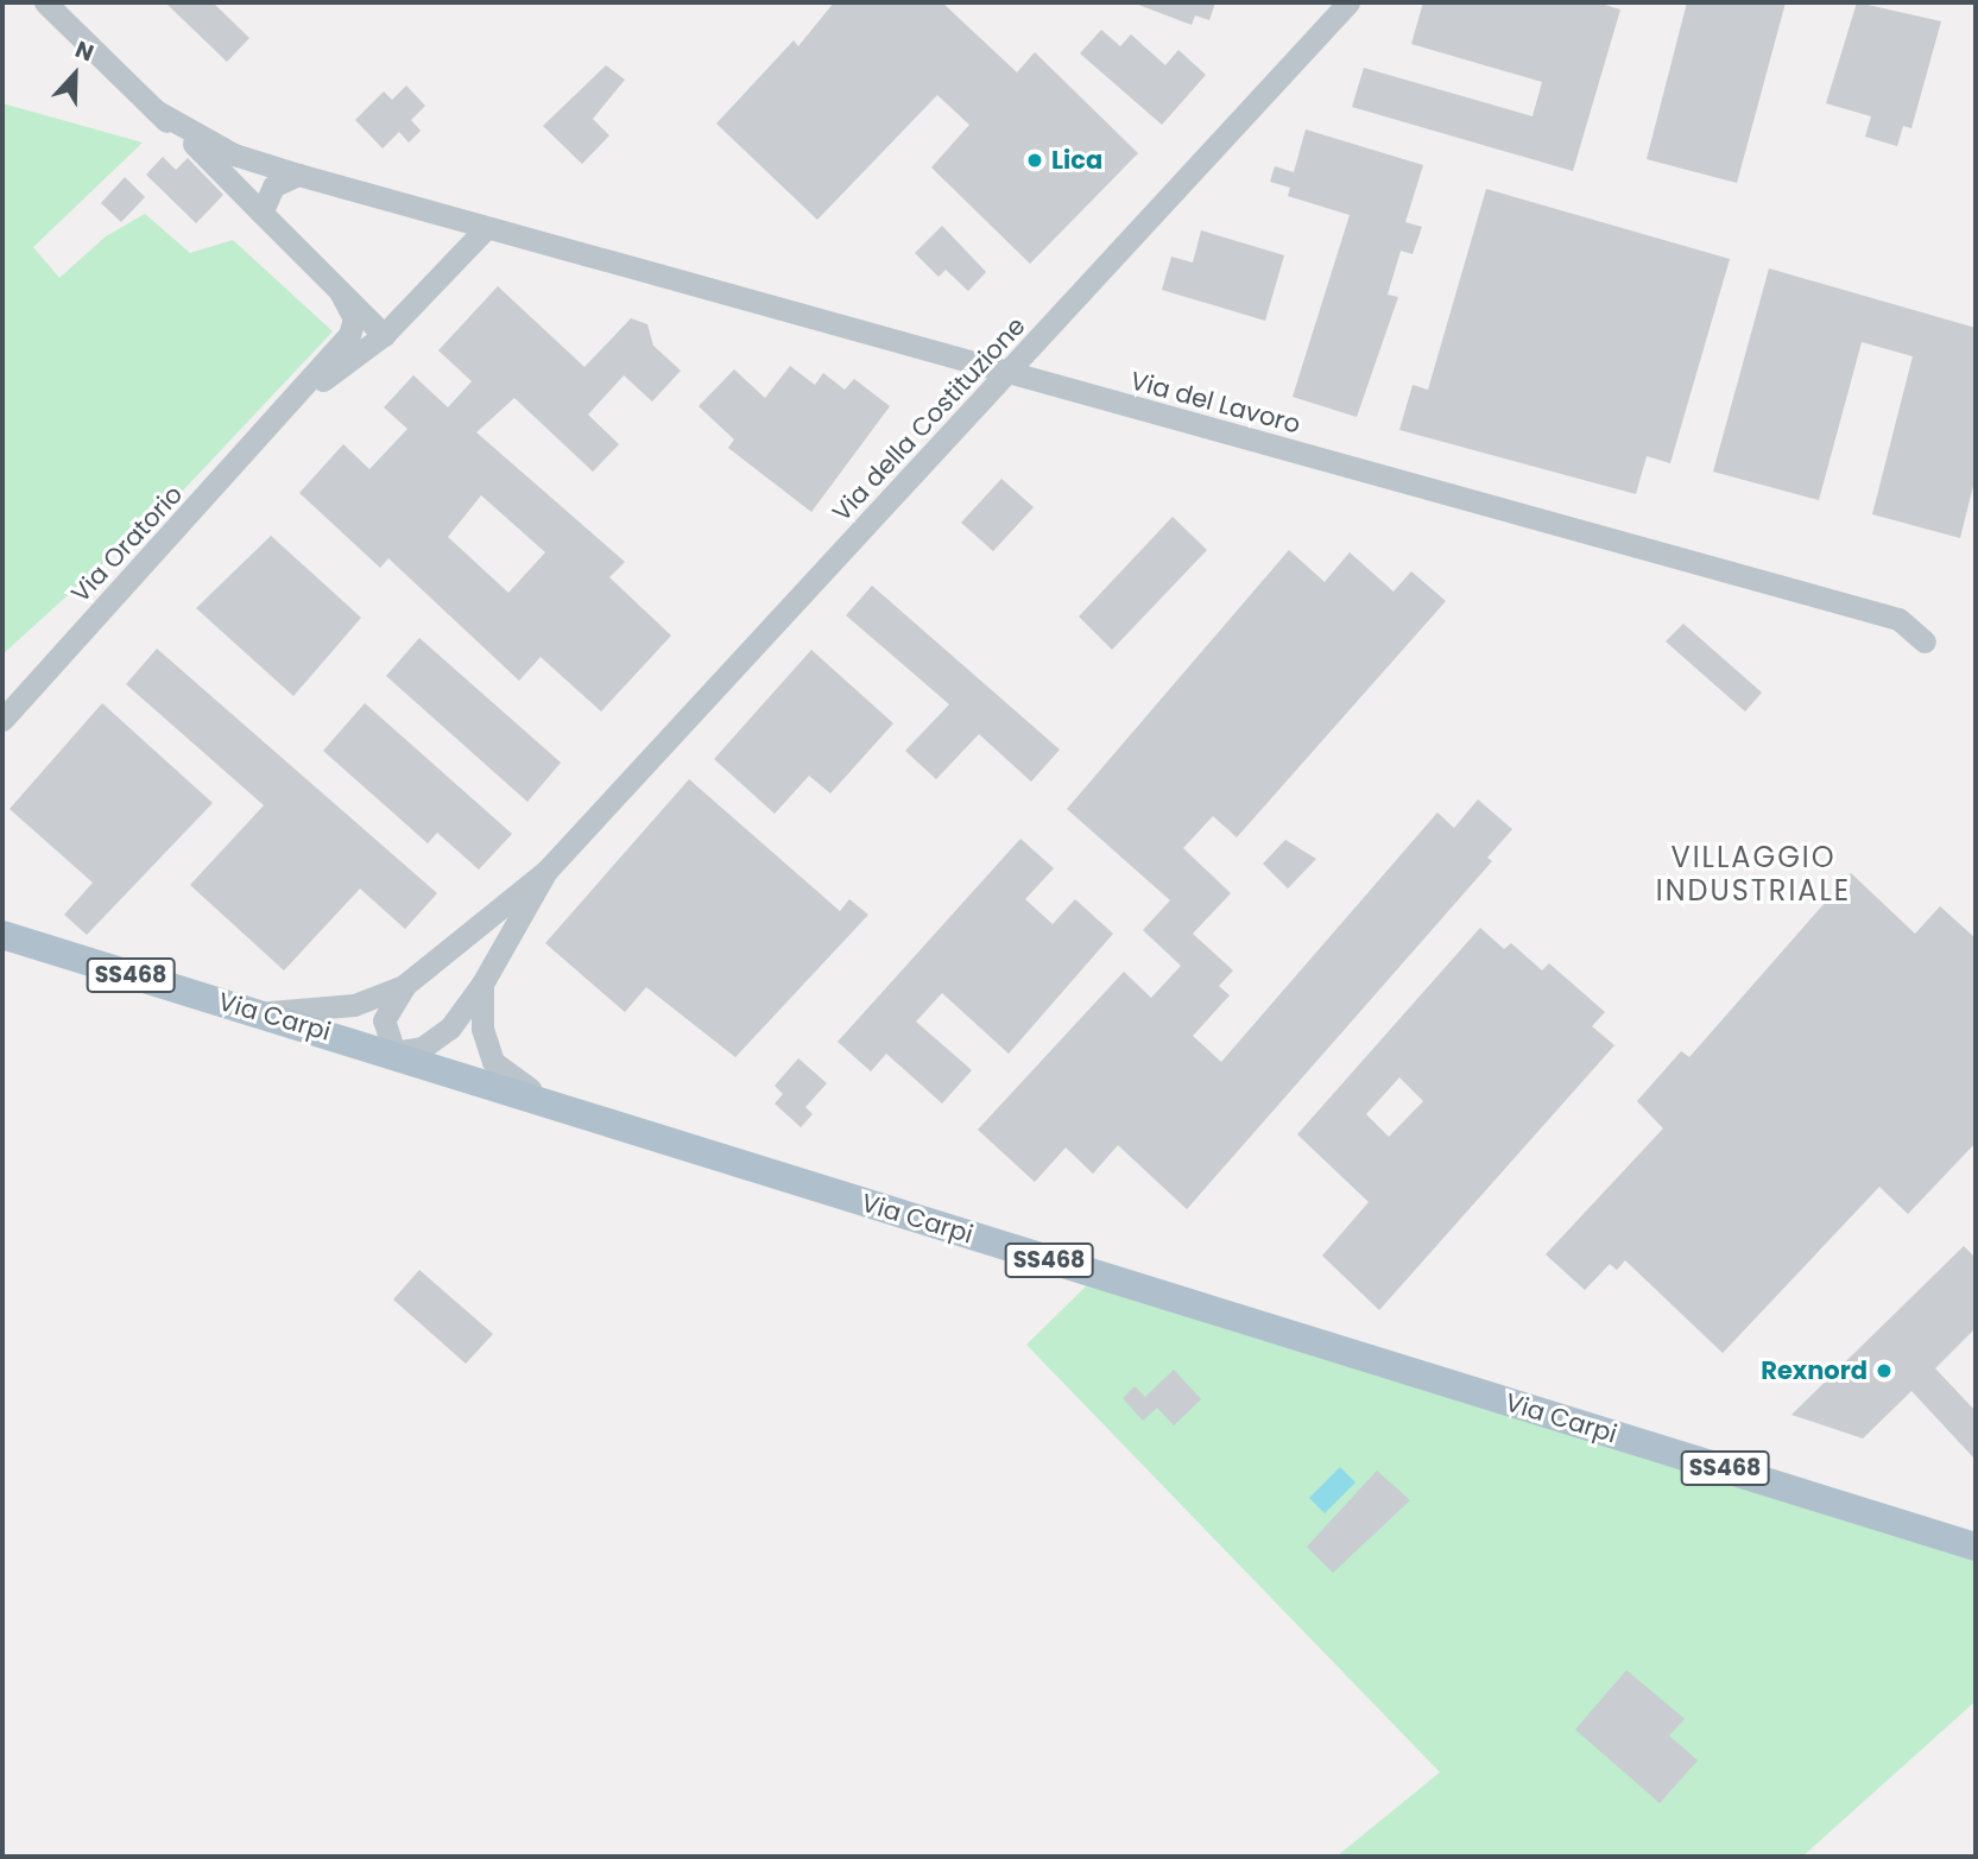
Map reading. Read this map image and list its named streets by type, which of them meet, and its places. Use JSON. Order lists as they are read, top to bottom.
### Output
{
  "streets": {
    "main road": ["SS468", "Via Carpi"],
    "street": ["Via del Lavoro", "Via della Costituzione", "Via Oratorio"]
  },
  "crossings": [
    ["Via del Lavoro", "Via della Costituzione"],
    ["Via del Lavoro", "Via Oratorio"],
    ["Via della Costituzione", "Via Carpi"]
  ],
  "districts": ["VILLAGGIO INDUSTRIALE"],
  "places": ["Lica", "Rexnord"],
  "north": "top"
}
